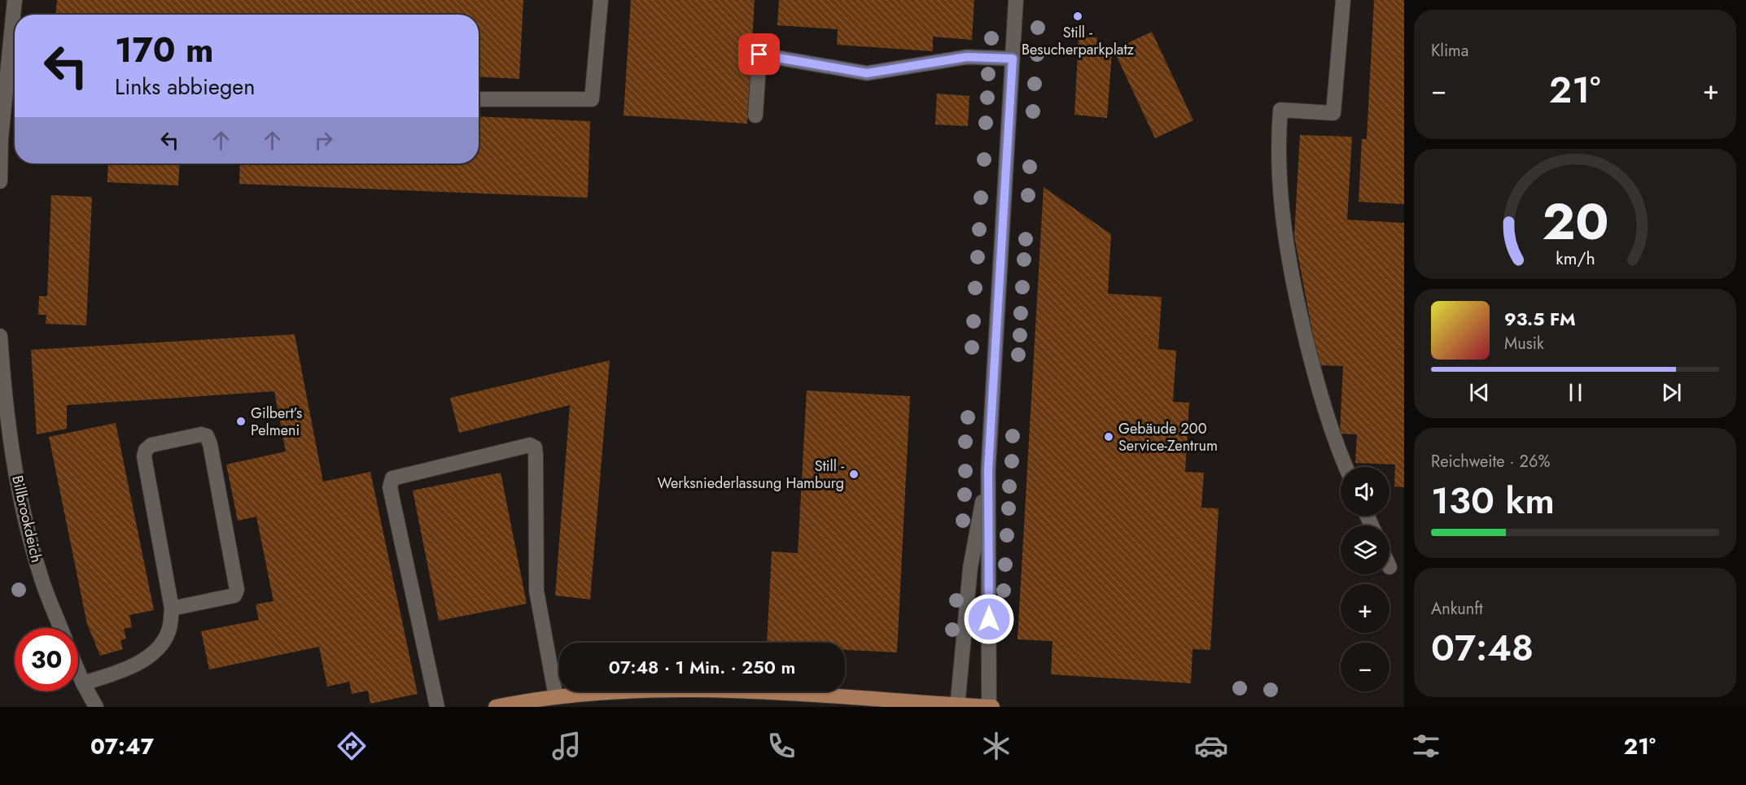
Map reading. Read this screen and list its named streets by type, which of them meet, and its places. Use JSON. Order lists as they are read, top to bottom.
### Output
{
  "streets": {
    "street": ["Billbrookdeich"]
  },
  "places": [
    "Still - Besucherparkplatz",
    "Gilbert’s Pelmeni",
    "Gebäude 200 Service-Zentrum",
    "Still - Werksniederlassung Hamburg"
  ],
  "page": {
    "tile": [
      "Klima",
      ["Reichweite · 26%", "130 km"],
      ["Ankunft", "07:48"]
    ],
    "turn": ["170 m", "Links abbiegen"],
    "heat": ["−", "21°", "+"],
    "song": ["93.5 FM", "Musik"],
    "map_buttons": ["+", "−"],
    "limit": "30",
    "trip": "07:48 · 1 Min. · 250 m",
    "tabs": ["07:47", "21°"],
    "gauge": ["20", "km/h"]
  }
}
